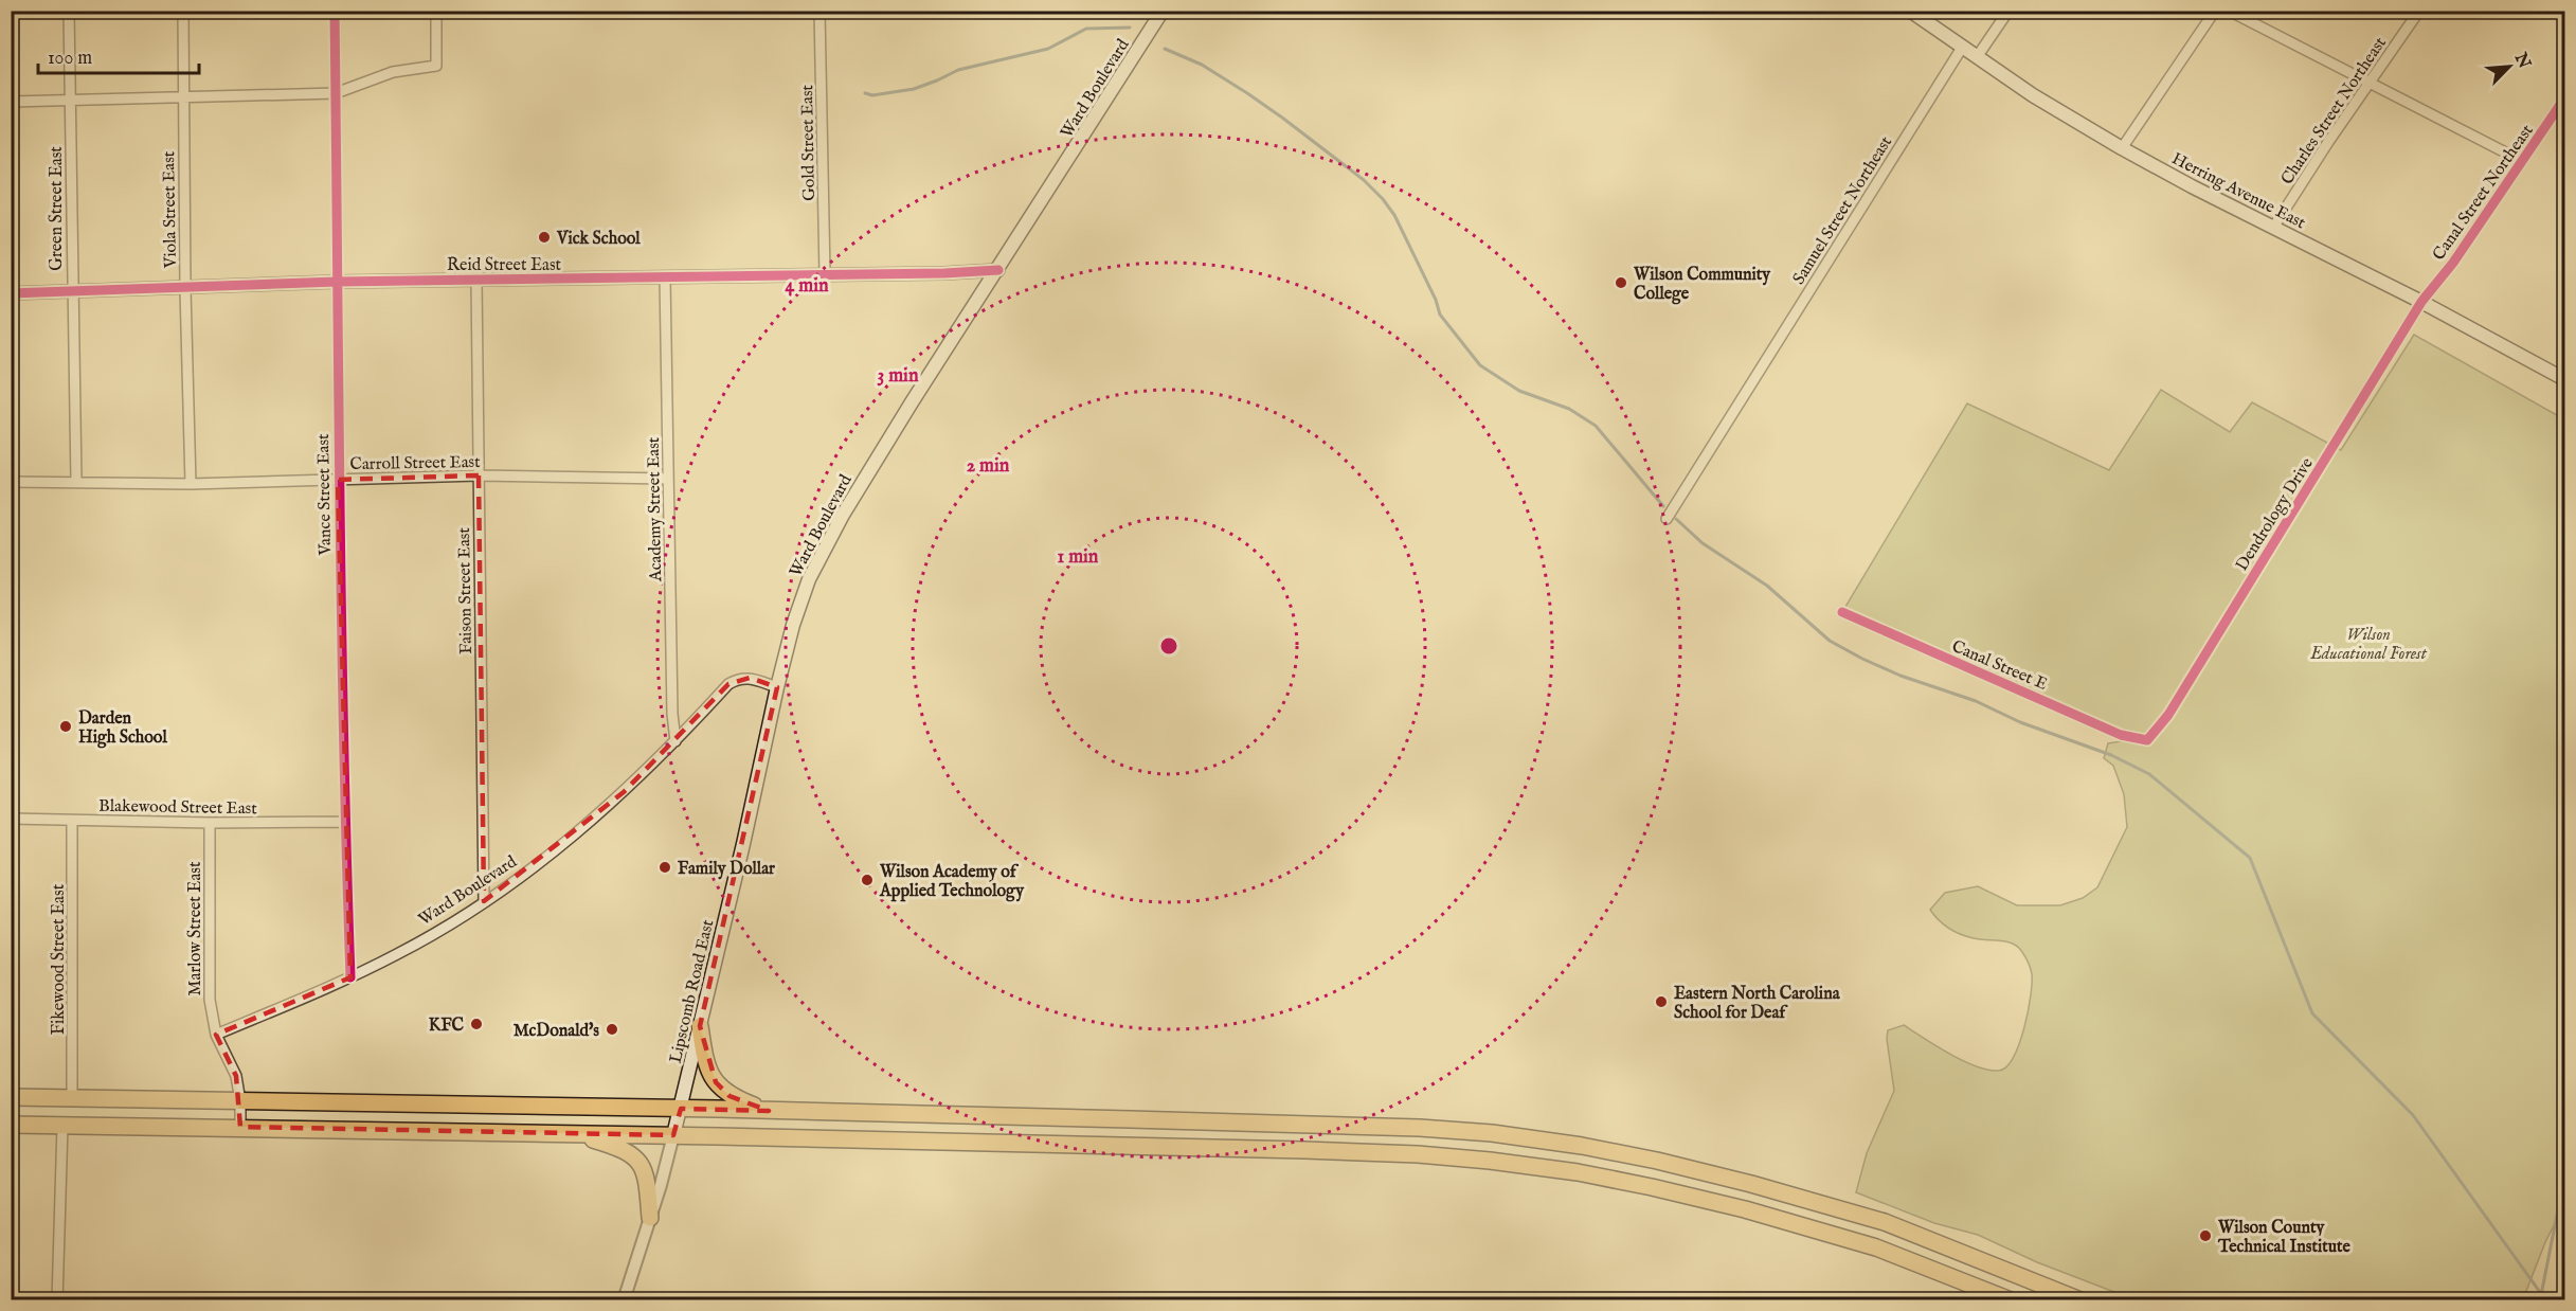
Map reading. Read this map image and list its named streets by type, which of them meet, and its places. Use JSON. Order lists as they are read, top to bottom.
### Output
{
  "streets": {
    "main road": ["Ward Boulevard", "Herring Avenue East", "Lipscomb Road East"],
    "street": [
      "Charles Street Northeast",
      "Gold Street East",
      "Canal Street Northeast",
      "Green Street East",
      "Viola Street East",
      "Samuel Street Northeast",
      "Reid Street East",
      "Carroll Street East",
      "Vance Street East",
      "Academy Street East",
      "Dendrology Drive",
      "Faison Street East",
      "Canal Street E",
      "Blakewood Street East",
      "Marlow Street East",
      "Fikewood Street East"
    ]
  },
  "crossings": [
    ["Ward Boulevard", "Reid Street East"],
    ["Ward Boulevard", "Vance Street East"],
    ["Ward Boulevard", "Academy Street East"],
    ["Ward Boulevard", "Faison Street East"],
    ["Ward Boulevard", "Marlow Street East"],
    ["Ward Boulevard", "Lipscomb Road East"],
    ["Charles Street Northeast", "Herring Avenue East"],
    ["Gold Street East", "Reid Street East"],
    ["Herring Avenue East", "Canal Street Northeast"],
    ["Herring Avenue East", "Samuel Street Northeast"],
    ["Herring Avenue East", "Dendrology Drive"],
    ["Canal Street Northeast", "Dendrology Drive"],
    ["Green Street East", "Reid Street East"],
    ["Green Street East", "Carroll Street East"],
    ["Viola Street East", "Reid Street East"],
    ["Viola Street East", "Carroll Street East"],
    ["Reid Street East", "Vance Street East"],
    ["Reid Street East", "Academy Street East"],
    ["Reid Street East", "Faison Street East"],
    ["Carroll Street East", "Vance Street East"],
    ["Carroll Street East", "Academy Street East"],
    ["Carroll Street East", "Faison Street East"],
    ["Vance Street East", "Blakewood Street East"],
    ["Dendrology Drive", "Canal Street E"],
    ["Blakewood Street East", "Marlow Street East"],
    ["Blakewood Street East", "Fikewood Street East"]
  ],
  "parks": ["Wilson Educational Forest"],
  "places": [
    "Vick School",
    "Wilson Community College",
    "Darden High School",
    "Family Dollar",
    "Wilson Academy of Applied Technology",
    "Eastern North Carolina School for Deaf",
    "KFC",
    "McDonald's",
    "Wilson County Technical Institute"
  ],
  "scale_bar": "100 m",
  "north": "top right",
  "rings": [
    "4 min",
    "3 min",
    "2 min",
    "1 min"
  ]
}
